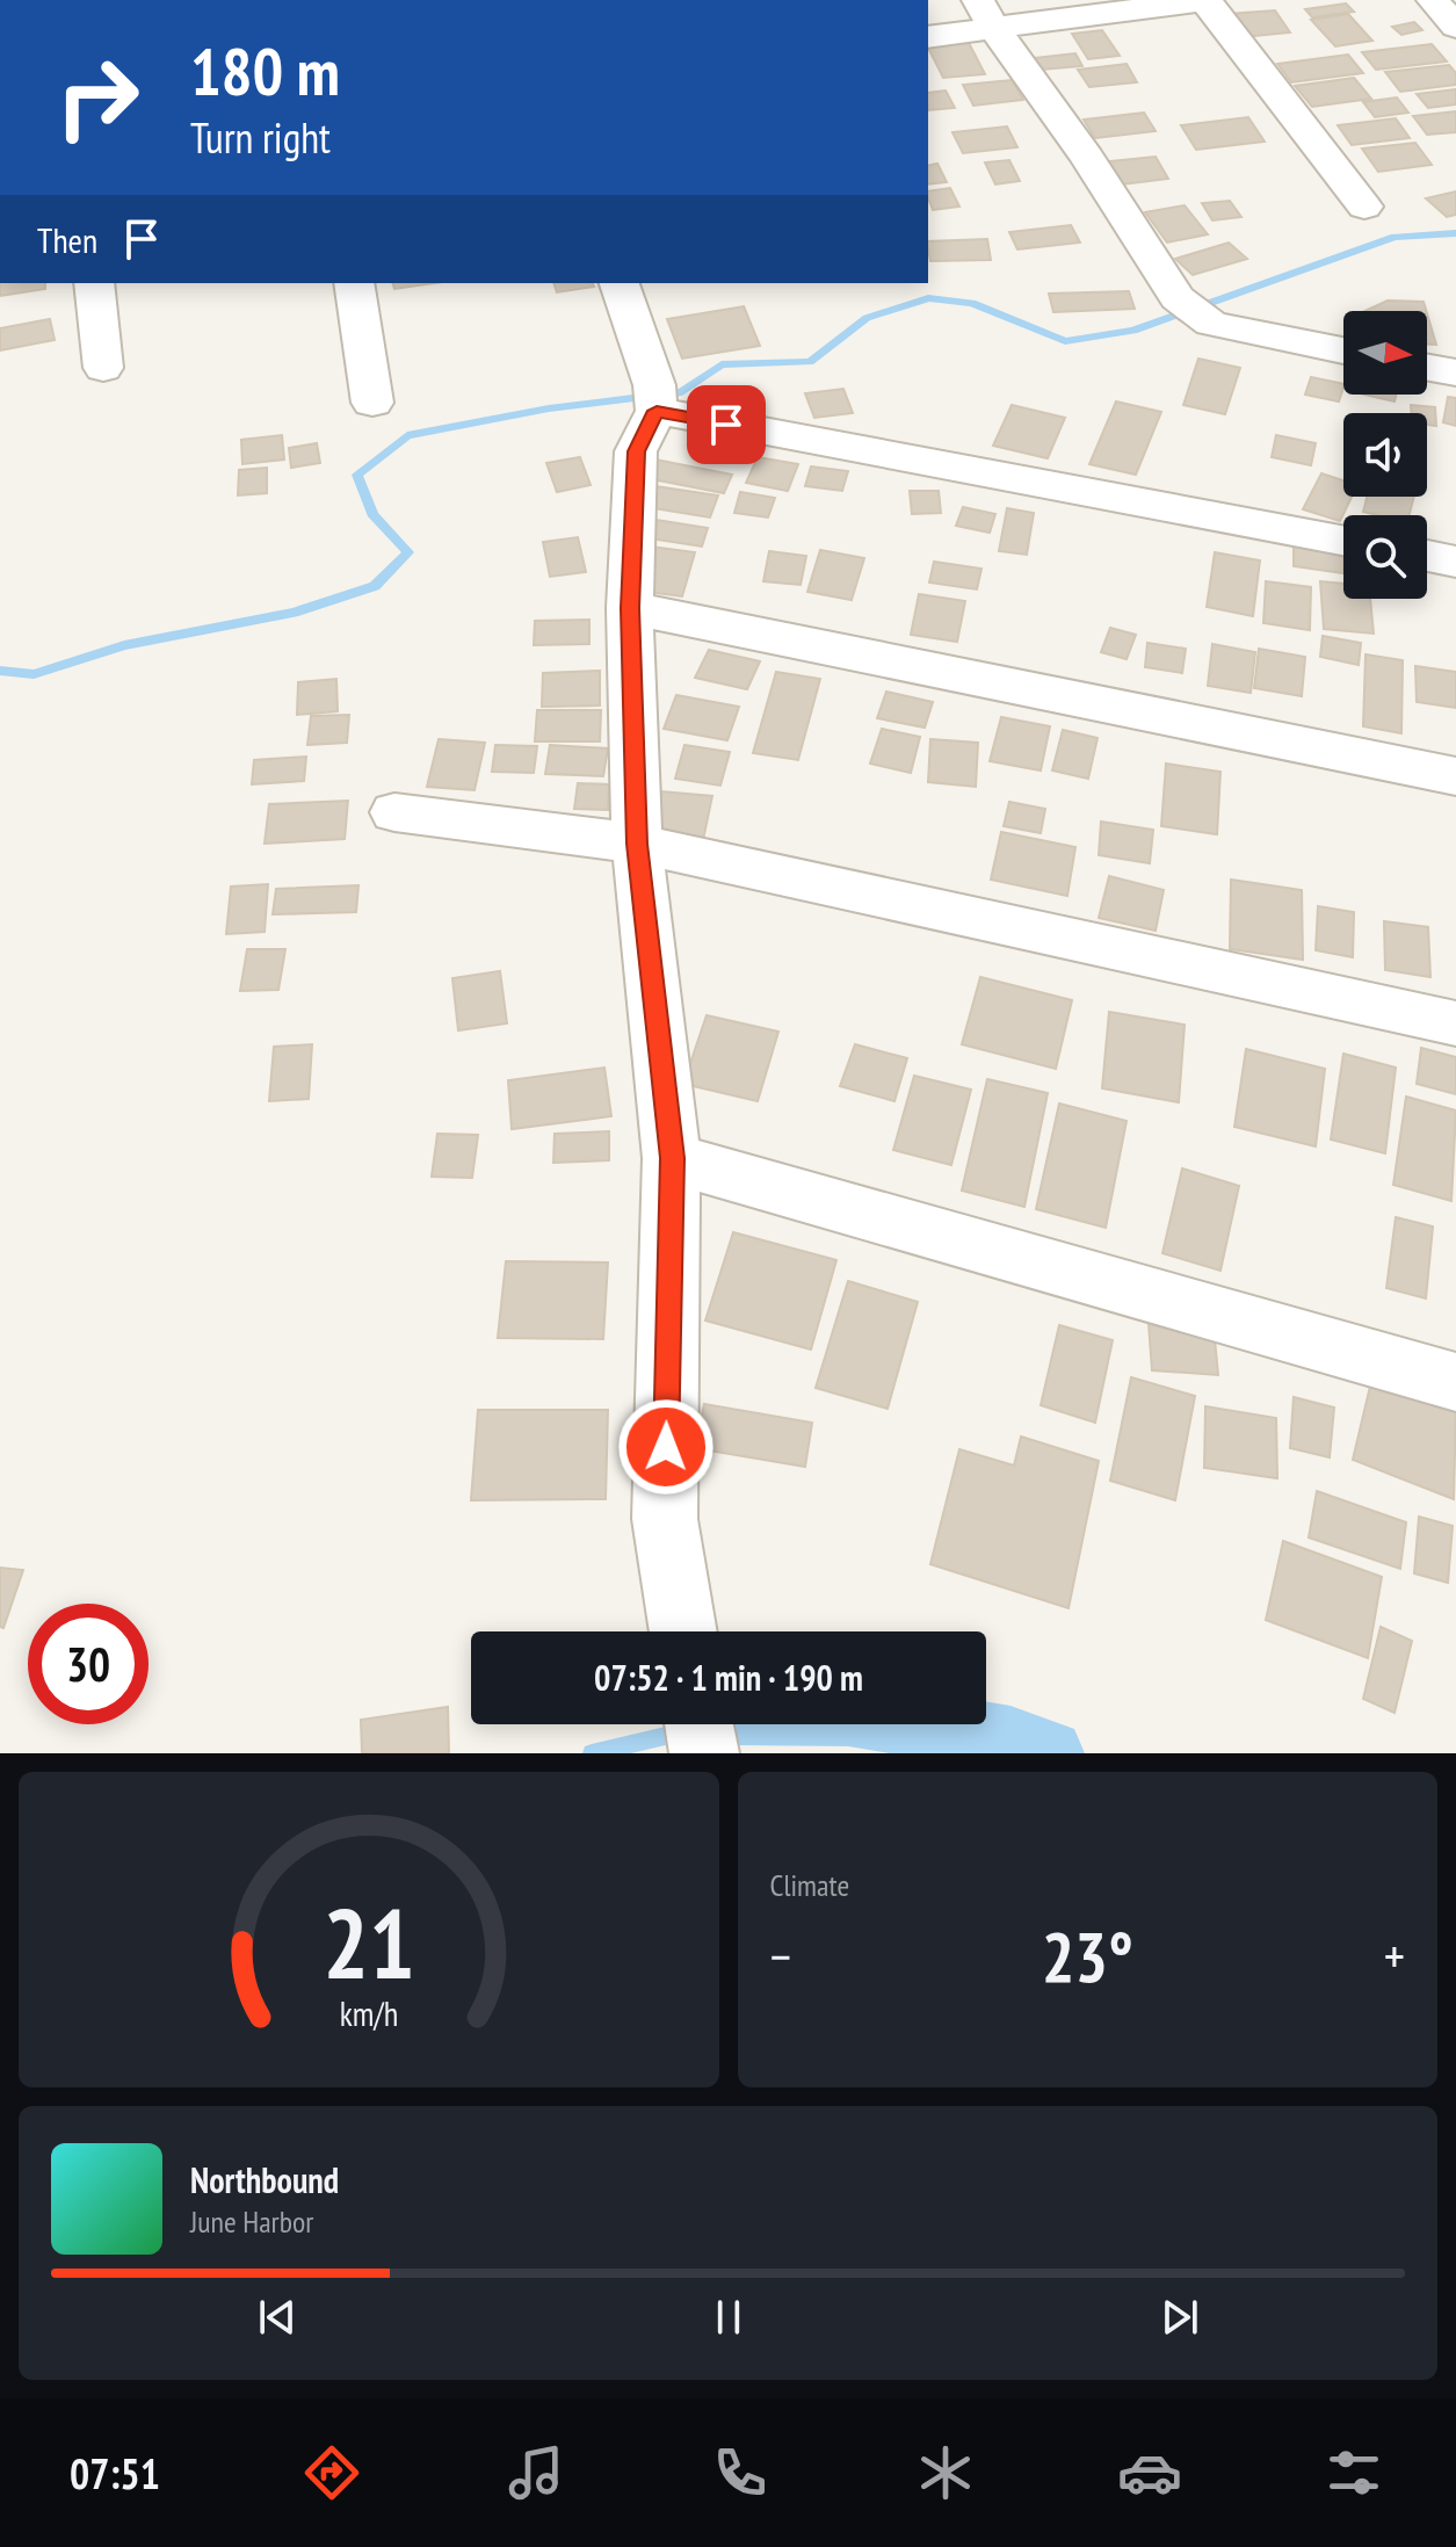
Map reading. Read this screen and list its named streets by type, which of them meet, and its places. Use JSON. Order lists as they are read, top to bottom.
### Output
{
  "north": "right",
  "page": {
    "turn": ["180 m", "Turn right"],
    "then": "Then",
    "limit": "30",
    "trip": "07:52 · 1 min · 190 m",
    "tile": "Climate",
    "heat": ["−", "23°", "+"],
    "song": ["Northbound", "June Harbor"],
    "tabs": "07:51",
    "gauge": ["21", "km/h"]
  }
}
